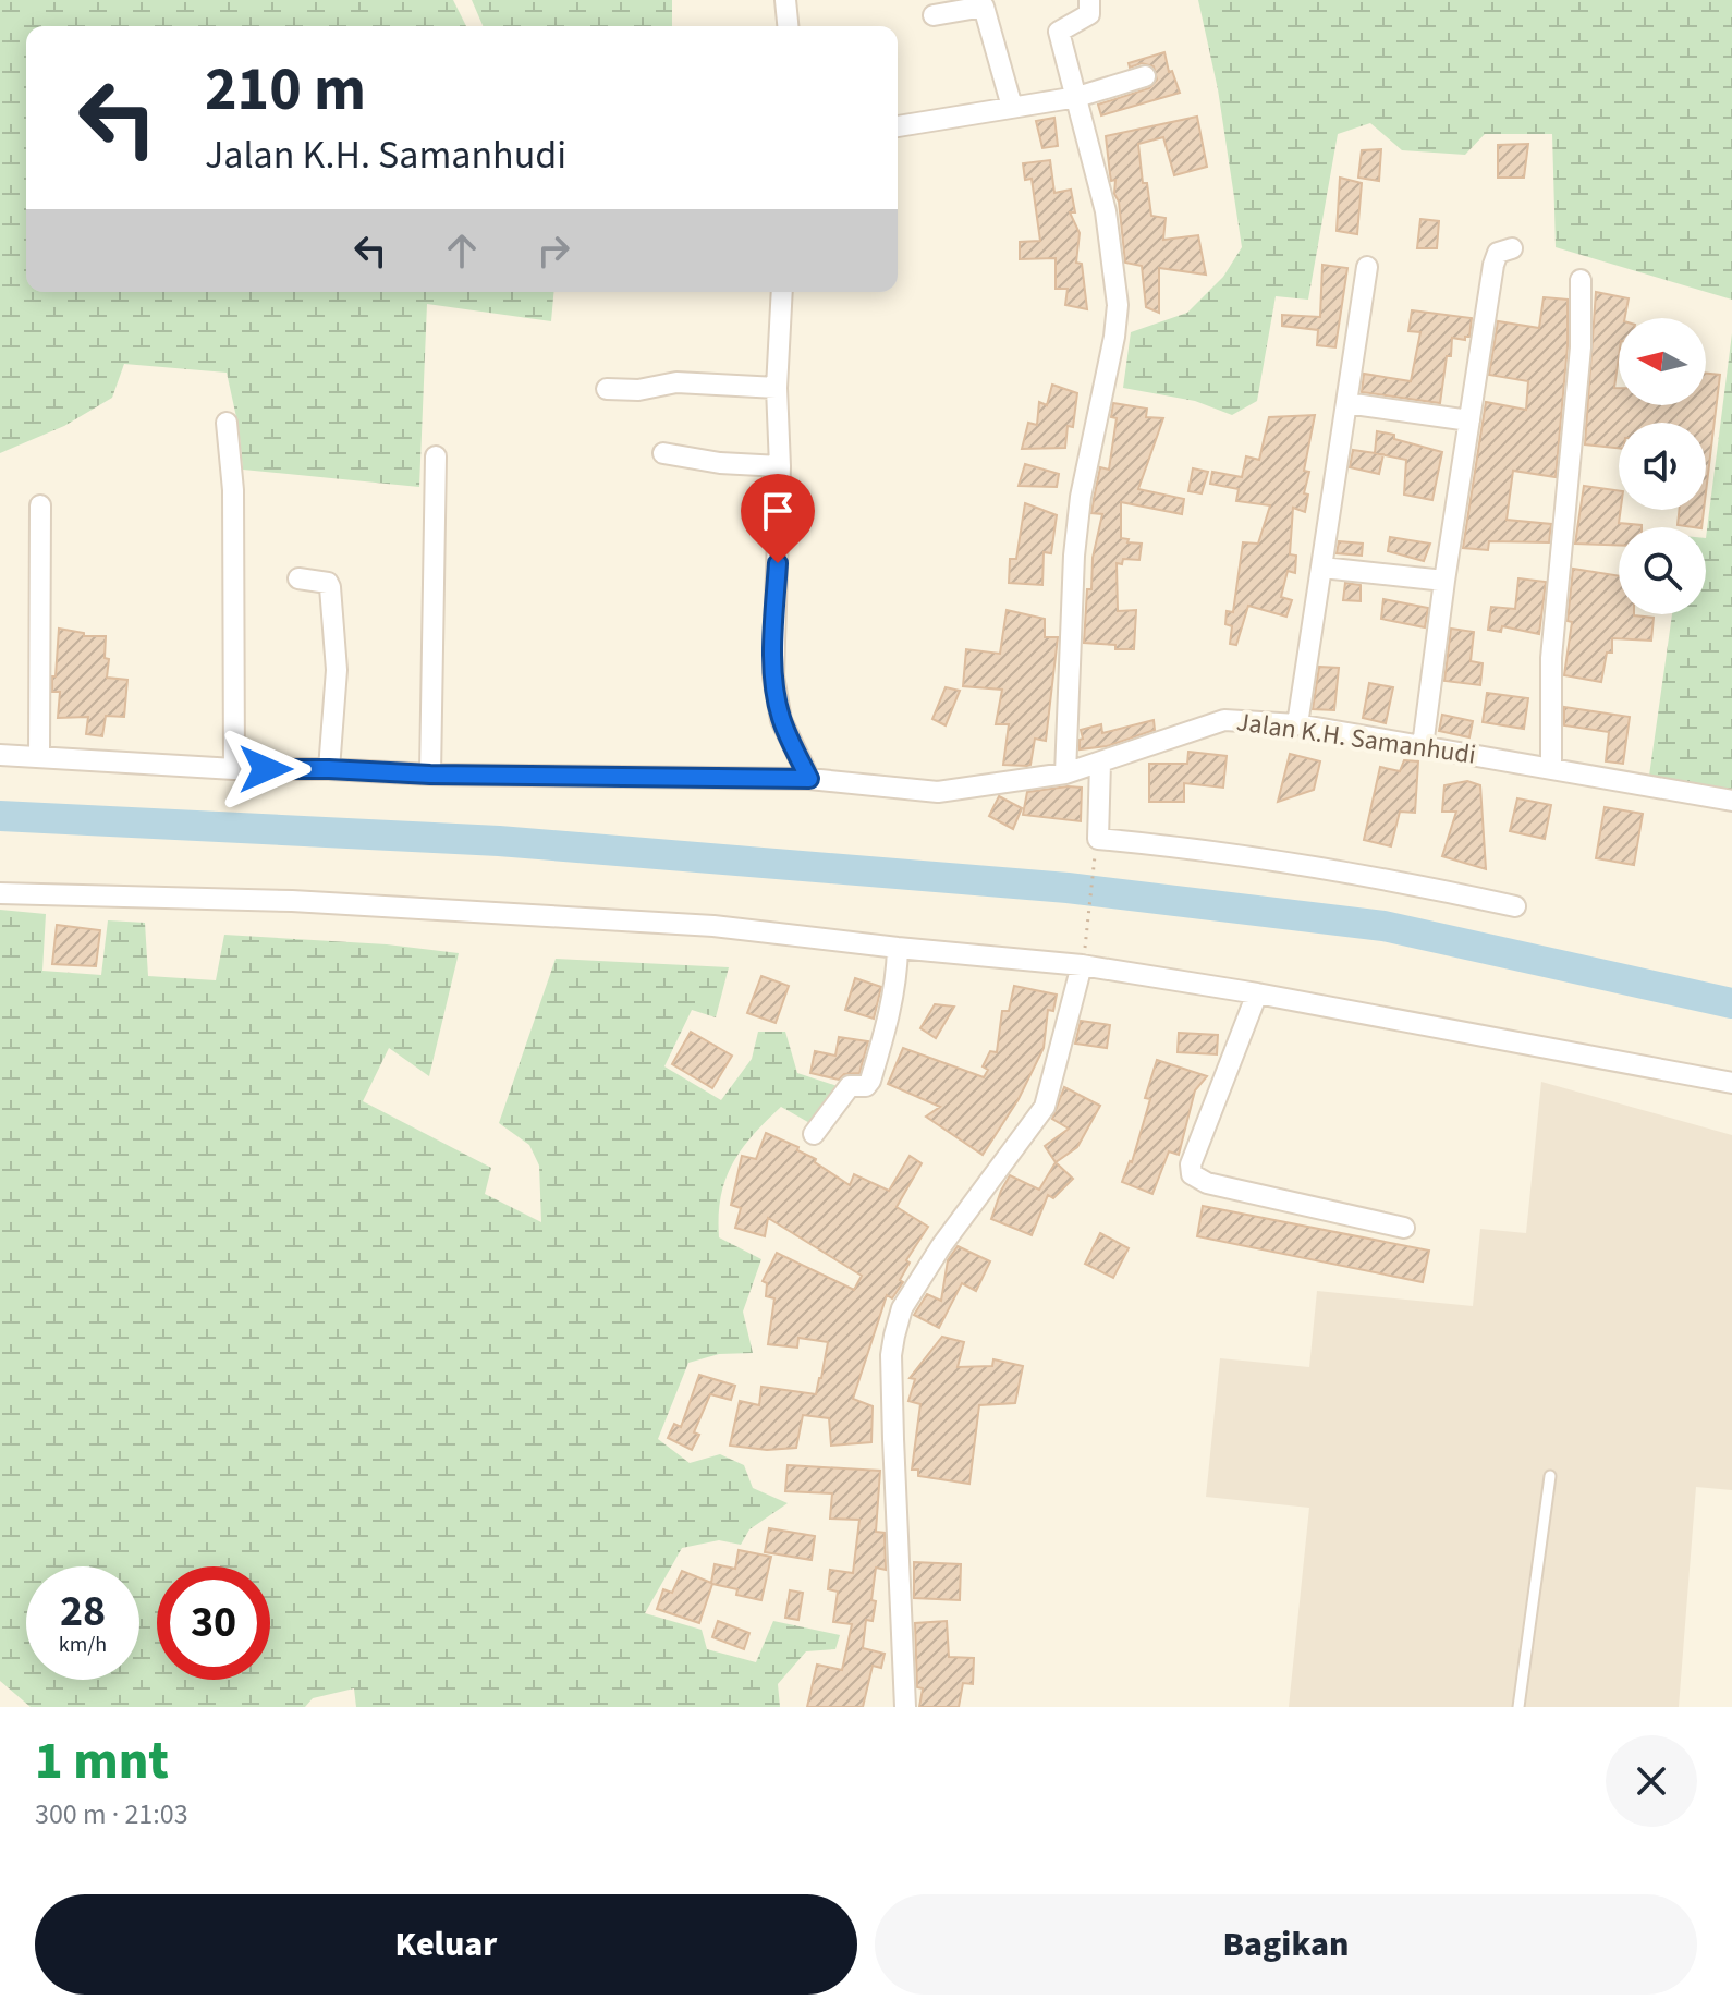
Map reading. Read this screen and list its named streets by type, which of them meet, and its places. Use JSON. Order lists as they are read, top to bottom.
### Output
{
  "streets": {
    "street": ["Jalan K.H. Samanhudi"]
  },
  "north": "left",
  "page": {
    "turn": ["210 m", "Jalan K.H. Samanhudi"],
    "speed": "28 km/h",
    "limit": "30",
    "heading": ["1 mnt", "300 m · 21:03"],
    "buttons": ["Keluar", "Bagikan"]
  }
}
